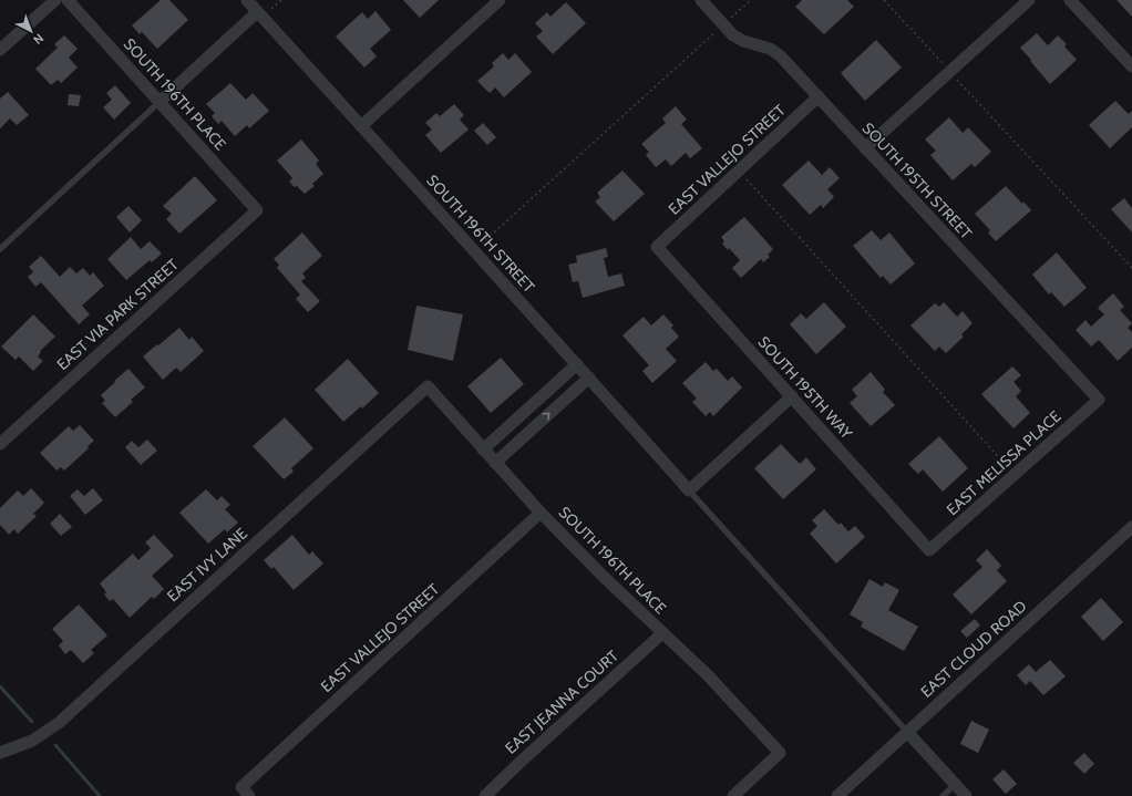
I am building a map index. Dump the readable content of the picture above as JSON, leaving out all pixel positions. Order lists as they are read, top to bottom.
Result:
{
  "streets": {
    "street": [
      "SOUTH 196TH PLACE",
      "EAST VALLEJO STREET",
      "SOUTH 195TH STREET",
      "SOUTH 196TH STREET",
      "EAST VIA PARK STREET",
      "SOUTH 195TH WAY",
      "EAST MELISSA PLACE",
      "EAST IVY LANE",
      "EAST CLOUD ROAD",
      "EAST JEANNA COURT"
    ]
  },
  "crossings": [
    ["SOUTH 196TH PLACE", "EAST VALLEJO STREET"],
    ["SOUTH 196TH PLACE", "EAST VIA PARK STREET"],
    ["SOUTH 196TH PLACE", "EAST IVY LANE"],
    ["SOUTH 196TH PLACE", "EAST JEANNA COURT"],
    ["EAST VALLEJO STREET", "SOUTH 195TH STREET"],
    ["EAST VALLEJO STREET", "SOUTH 195TH WAY"],
    ["SOUTH 195TH STREET", "EAST MELISSA PLACE"],
    ["SOUTH 195TH WAY", "EAST MELISSA PLACE"]
  ],
  "north": "bottom right"
}
